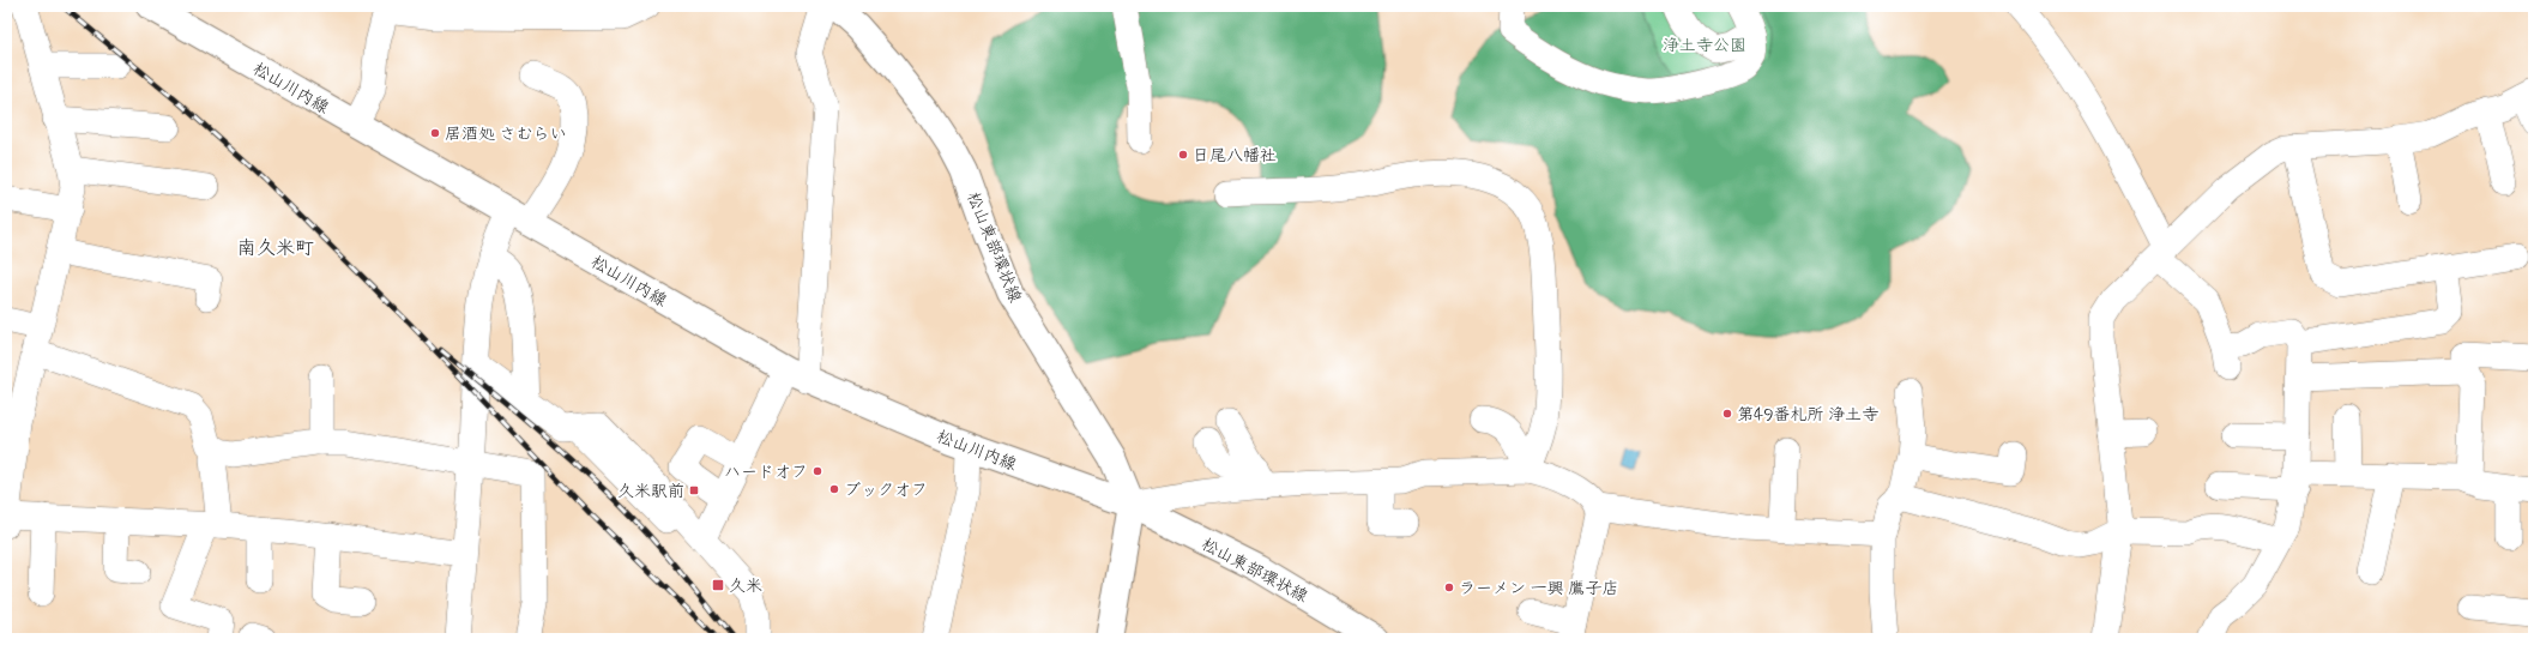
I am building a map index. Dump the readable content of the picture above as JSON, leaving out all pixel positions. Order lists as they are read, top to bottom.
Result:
{
  "streets": {
    "main road": ["松山川内線", "松山東部環状線"]
  },
  "crossings": [
    ["松山川内線", "松山東部環状線"]
  ],
  "districts": ["南久米町"],
  "parks": ["浄土寺公園"],
  "places": {
    "other": [
      "居酒処 さむらい",
      "日尾八幡社",
      "第49番札所 浄土寺",
      "ハードオフ",
      "ブックオフ",
      "ラーメン 一興 鷹子店"
    ],
    "transit": ["久米駅前", "久米"]
  }
}
